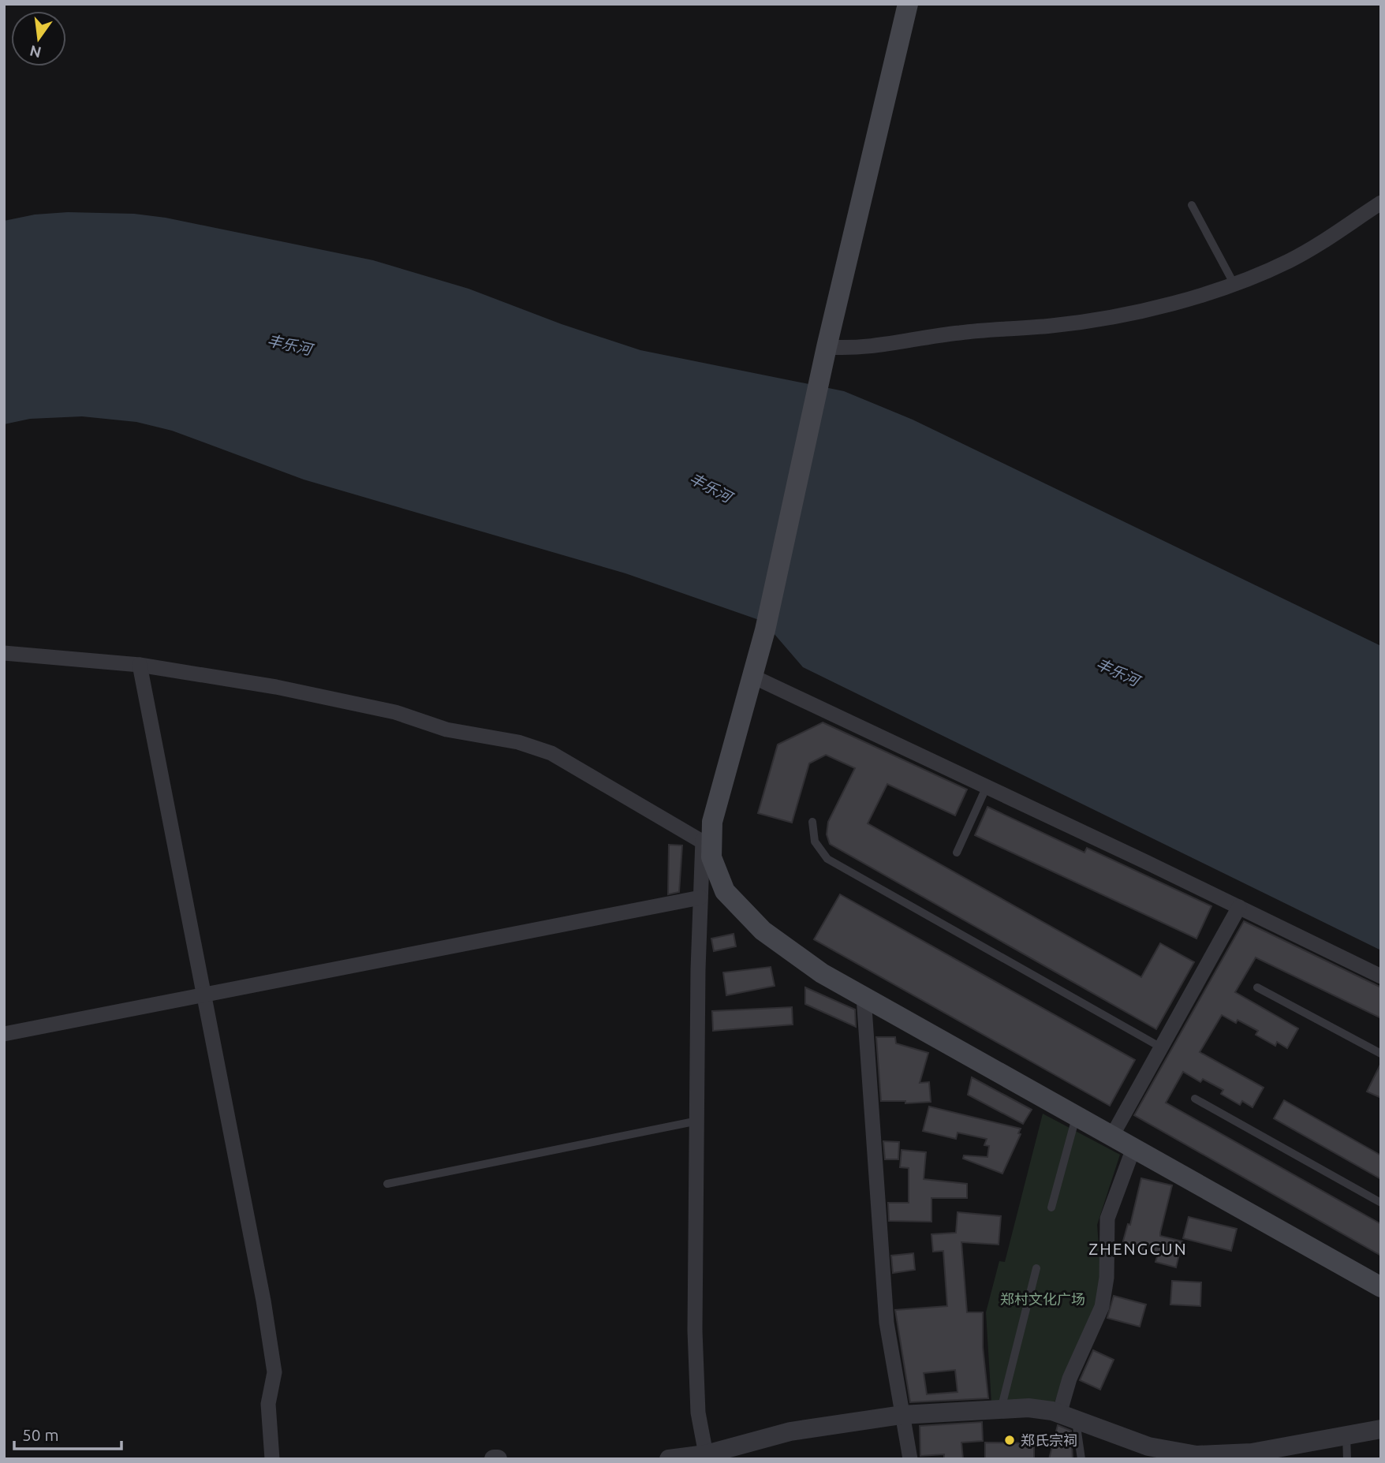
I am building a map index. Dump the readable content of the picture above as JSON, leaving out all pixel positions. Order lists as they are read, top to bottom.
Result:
{
  "districts": ["ZHENGCUN"],
  "water": ["丰乐河"],
  "parks": ["郑村文化广场"],
  "places": ["郑氏宗祠"],
  "scale_bar": "50 m",
  "north": "bottom"
}
